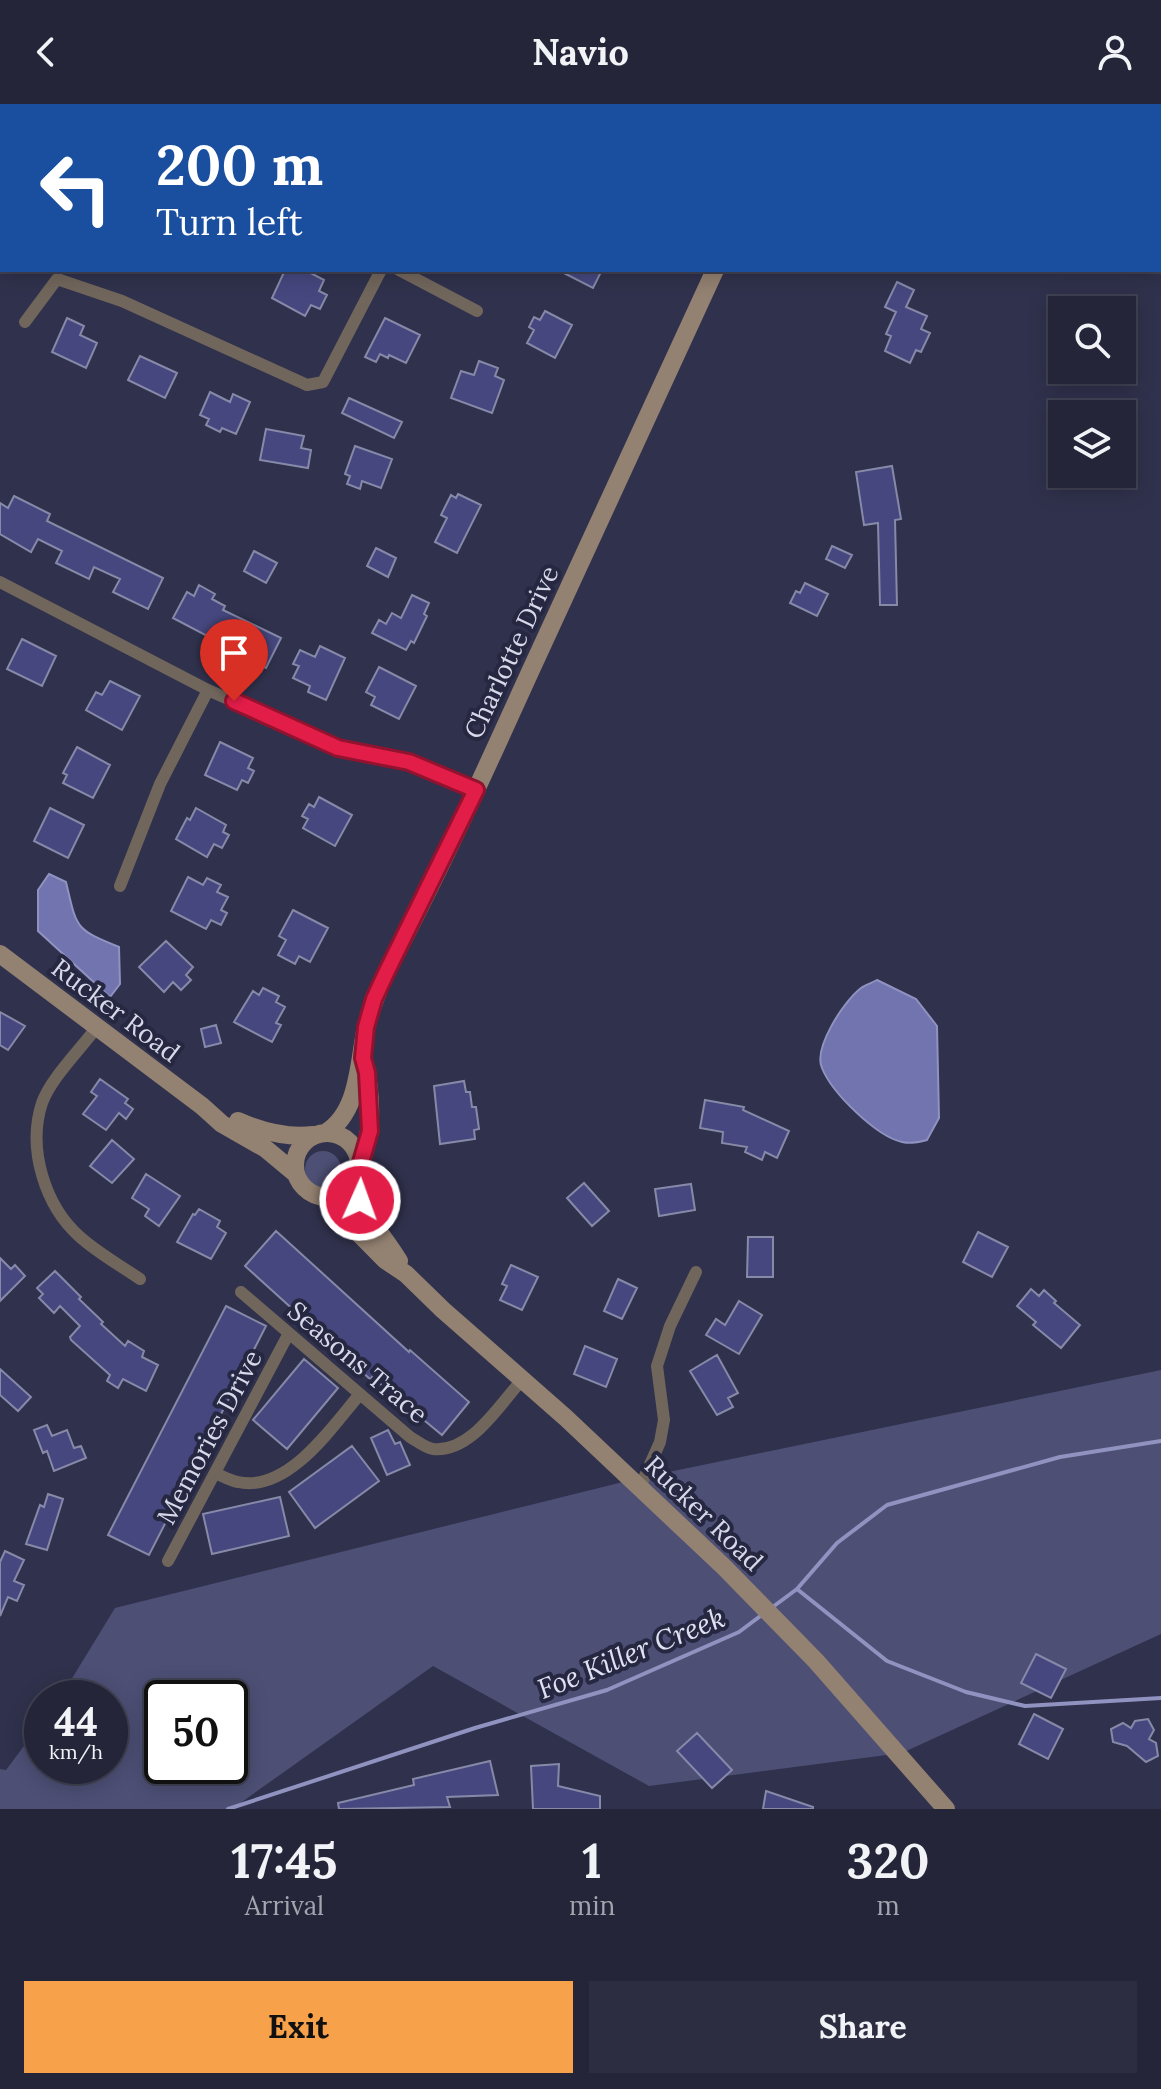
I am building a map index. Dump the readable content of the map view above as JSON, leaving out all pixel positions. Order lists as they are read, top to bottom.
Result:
{
  "streets": {
    "main road": ["Charlotte Drive", "Rucker Road"],
    "street": ["Seasons Trace", "Memories Drive"]
  },
  "crossings": [
    ["Charlotte Drive", "Rucker Road"],
    ["Rucker Road", "Seasons Trace"],
    ["Seasons Trace", "Memories Drive"]
  ],
  "water": ["Foe Killer Creek"],
  "page": {
    "header": "Navio",
    "turn": ["200 m", "Turn left"],
    "speed": "44 km/h",
    "limit": "50",
    "eta": [
      "17:45",
      "Arrival",
      "1",
      "min",
      "320",
      "m"
    ],
    "buttons": ["Exit", "Share"]
  }
}
